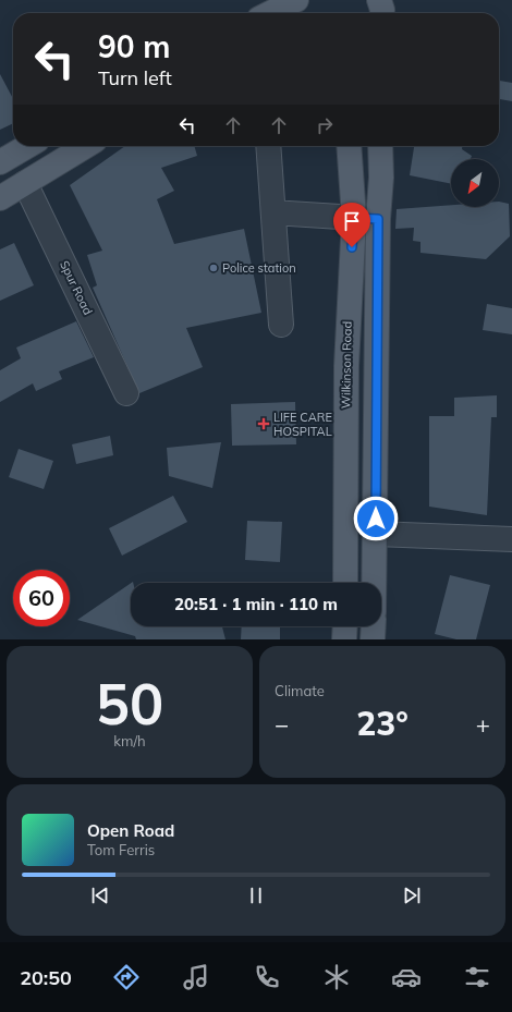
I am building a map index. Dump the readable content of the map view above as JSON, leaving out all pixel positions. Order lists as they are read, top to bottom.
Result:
{
  "streets": {
    "main road": ["Wilkinson Road"],
    "street": ["Spur Road"]
  },
  "places": {
    "other": ["Police station"],
    "health": ["LIFE CARE HOSPITAL"]
  },
  "north": "bottom left",
  "page": {
    "turn": ["90 m", "Turn left"],
    "limit": "60",
    "trip": "20:51 · 1 min · 110 m",
    "tile": [
      ["50", "km/h"],
      "Climate"
    ],
    "heat": ["−", "23°", "+"],
    "song": ["Open Road", "Tom Ferris"],
    "tabs": "20:50"
  }
}
